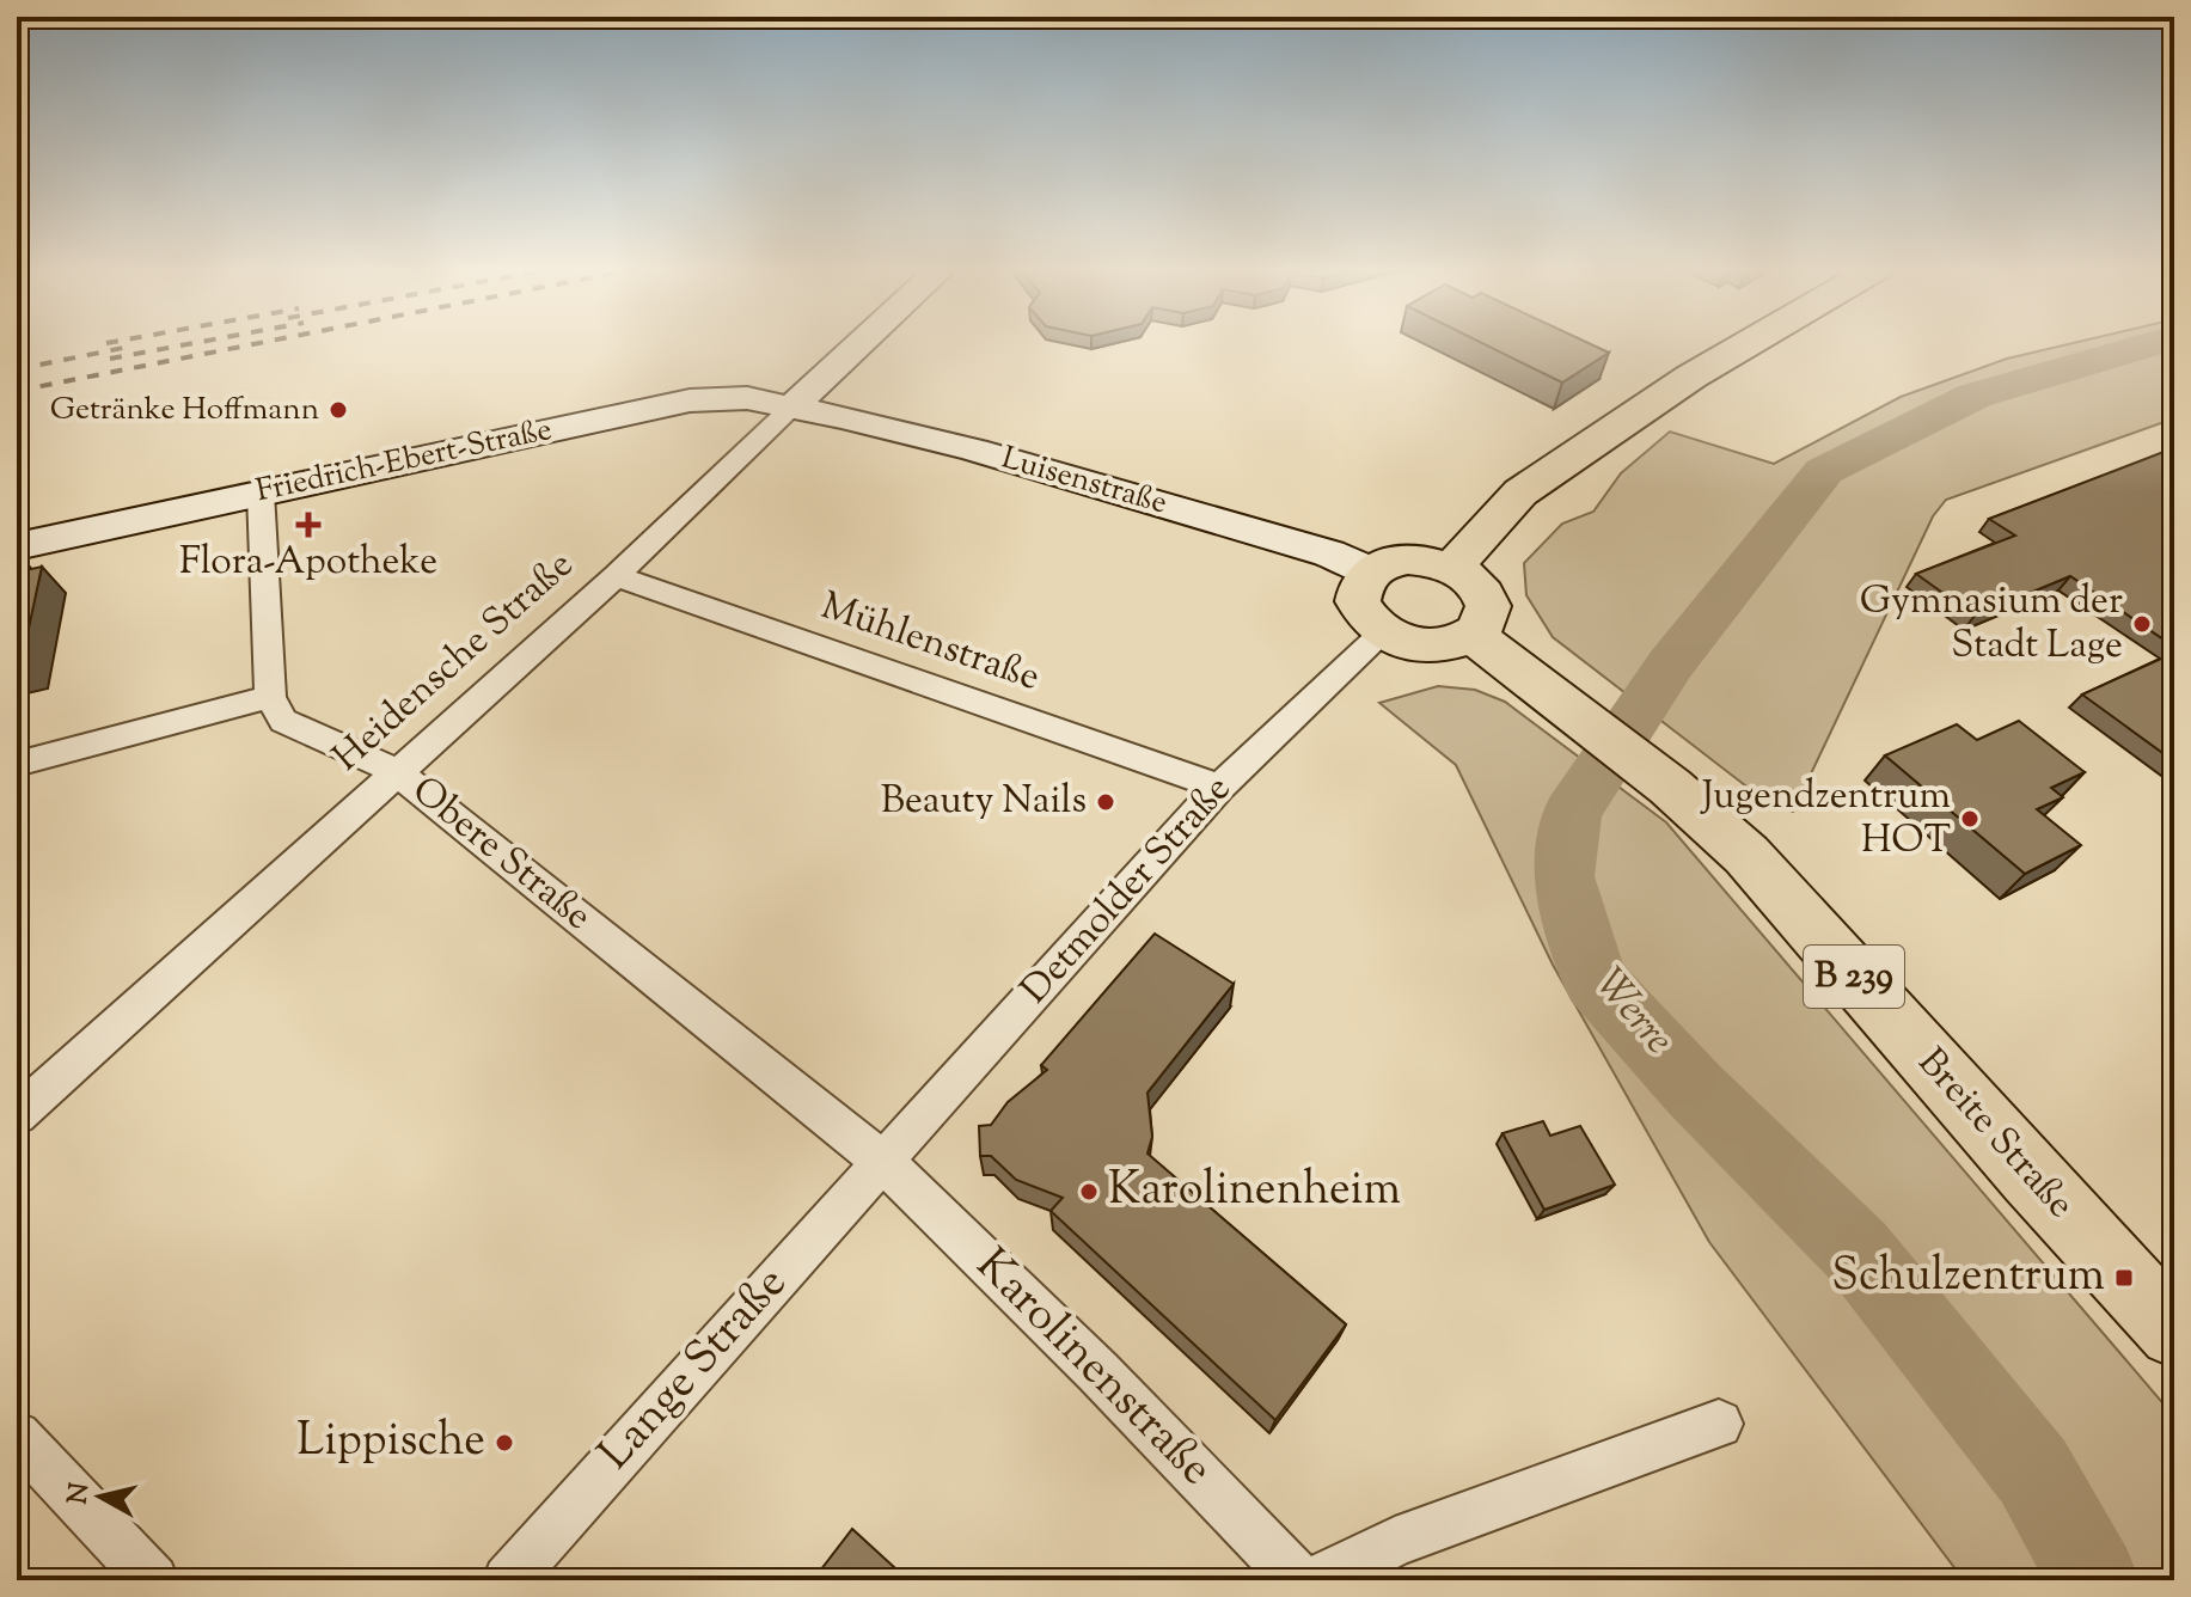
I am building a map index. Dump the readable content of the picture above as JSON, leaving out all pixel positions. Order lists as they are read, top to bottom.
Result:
{
  "streets": {
    "main road": [
      "Friedrich-Ebert-Straße",
      "Luisenstraße",
      "Heidensche Straße",
      "B 239",
      "Breite Straße"
    ],
    "street": [
      "Mühlenstraße",
      "Obere Straße",
      "Detmolder Straße",
      "Karolinenstraße",
      "Lange Straße"
    ]
  },
  "crossings": [
    ["Friedrich-Ebert-Straße", "Luisenstraße"],
    ["Friedrich-Ebert-Straße", "Heidensche Straße"],
    ["Luisenstraße", "Heidensche Straße"],
    ["Luisenstraße", "Detmolder Straße"],
    ["Luisenstraße", "Breite Straße"],
    ["Mühlenstraße", "Heidensche Straße"],
    ["Mühlenstraße", "Detmolder Straße"],
    ["Heidensche Straße", "Obere Straße"],
    ["Obere Straße", "Detmolder Straße"],
    ["Obere Straße", "Karolinenstraße"],
    ["Obere Straße", "Lange Straße"],
    ["Detmolder Straße", "Breite Straße"],
    ["Detmolder Straße", "Karolinenstraße"],
    ["Detmolder Straße", "Lange Straße"],
    ["Karolinenstraße", "Lange Straße"]
  ],
  "water": ["Werre"],
  "places": {
    "other": [
      "Getränke Hoffmann",
      "Gymnasium der Stadt Lage",
      "Beauty Nails",
      "Jugendzentrum HOT",
      "Karolinenheim",
      "Lippische"
    ],
    "health": ["Flora-Apotheke"],
    "transit": ["Schulzentrum"]
  },
  "north": "left"
}
